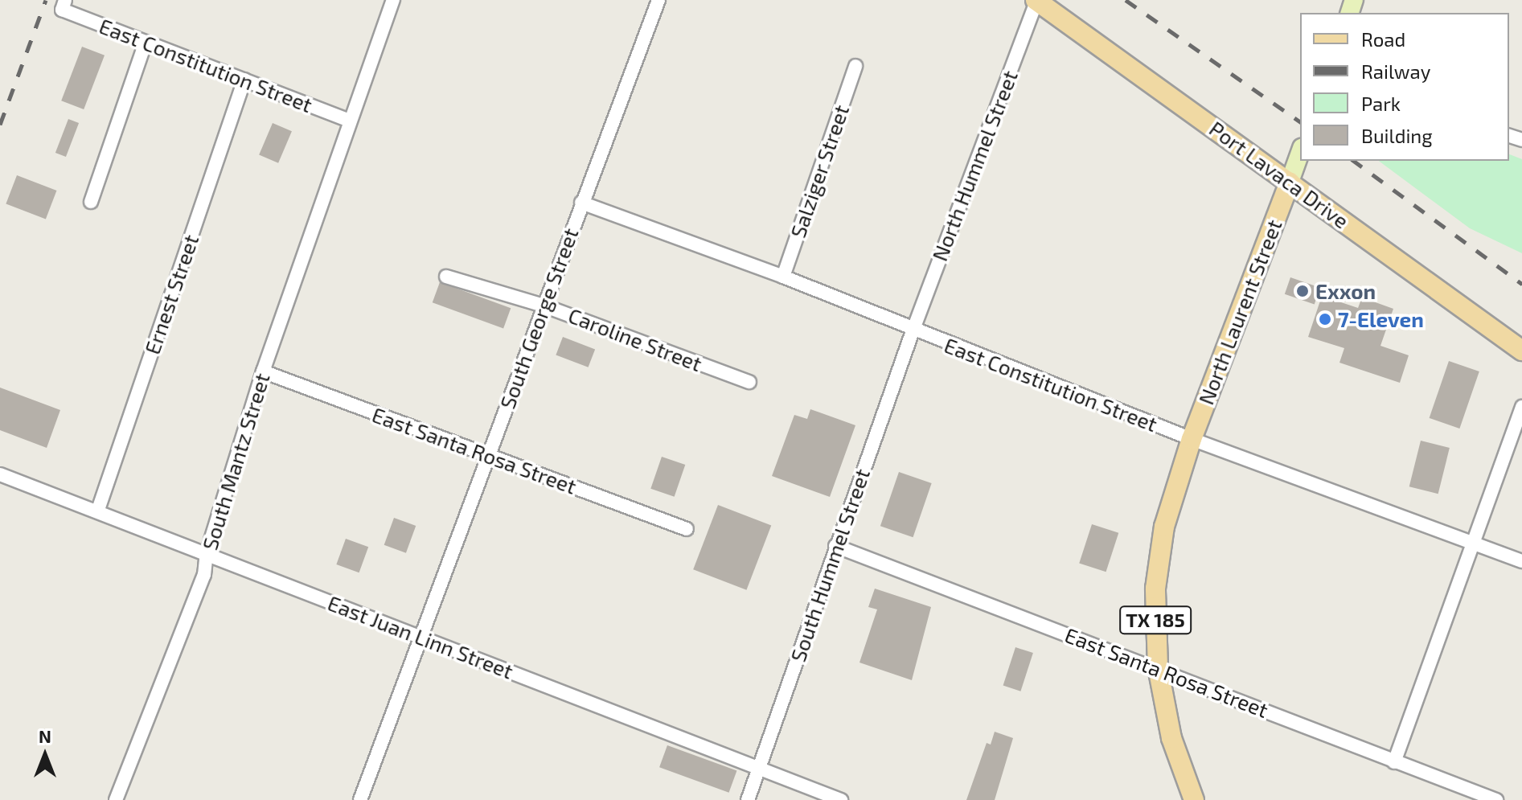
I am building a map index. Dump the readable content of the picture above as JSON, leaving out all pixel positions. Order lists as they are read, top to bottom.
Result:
{
  "streets": {
    "main road": ["Port Lavaca Drive", "North Laurent Street", "TX 185"],
    "street": [
      "East Constitution Street",
      "North Hummel Street",
      "Salziger Street",
      "Ernest Street",
      "South George Street",
      "Caroline Street",
      "East Santa Rosa Street",
      "South Mantz Street",
      "South Hummel Street",
      "East Juan Linn Street"
    ]
  },
  "crossings": [
    ["East Constitution Street", "North Hummel Street"],
    ["East Constitution Street", "Salziger Street"],
    ["East Constitution Street", "Ernest Street"],
    ["East Constitution Street", "North Laurent Street"],
    ["East Constitution Street", "South George Street"],
    ["East Constitution Street", "South Mantz Street"],
    ["East Constitution Street", "South Hummel Street"],
    ["East Constitution Street", "TX 185"],
    ["North Hummel Street", "Port Lavaca Drive"],
    ["North Hummel Street", "South Hummel Street"],
    ["Port Lavaca Drive", "North Laurent Street"],
    ["Ernest Street", "East Juan Linn Street"],
    ["North Laurent Street", "TX 185"],
    ["South George Street", "Caroline Street"],
    ["South George Street", "East Santa Rosa Street"],
    ["South George Street", "East Juan Linn Street"],
    ["East Santa Rosa Street", "South Mantz Street"],
    ["East Santa Rosa Street", "South Hummel Street"],
    ["East Santa Rosa Street", "TX 185"],
    ["South Mantz Street", "East Juan Linn Street"],
    ["South Hummel Street", "East Juan Linn Street"]
  ],
  "places": ["Exxon", "7-Eleven"],
  "legend": [
    "Road",
    "Railway",
    "Park",
    "Building"
  ],
  "north": "top"
}
